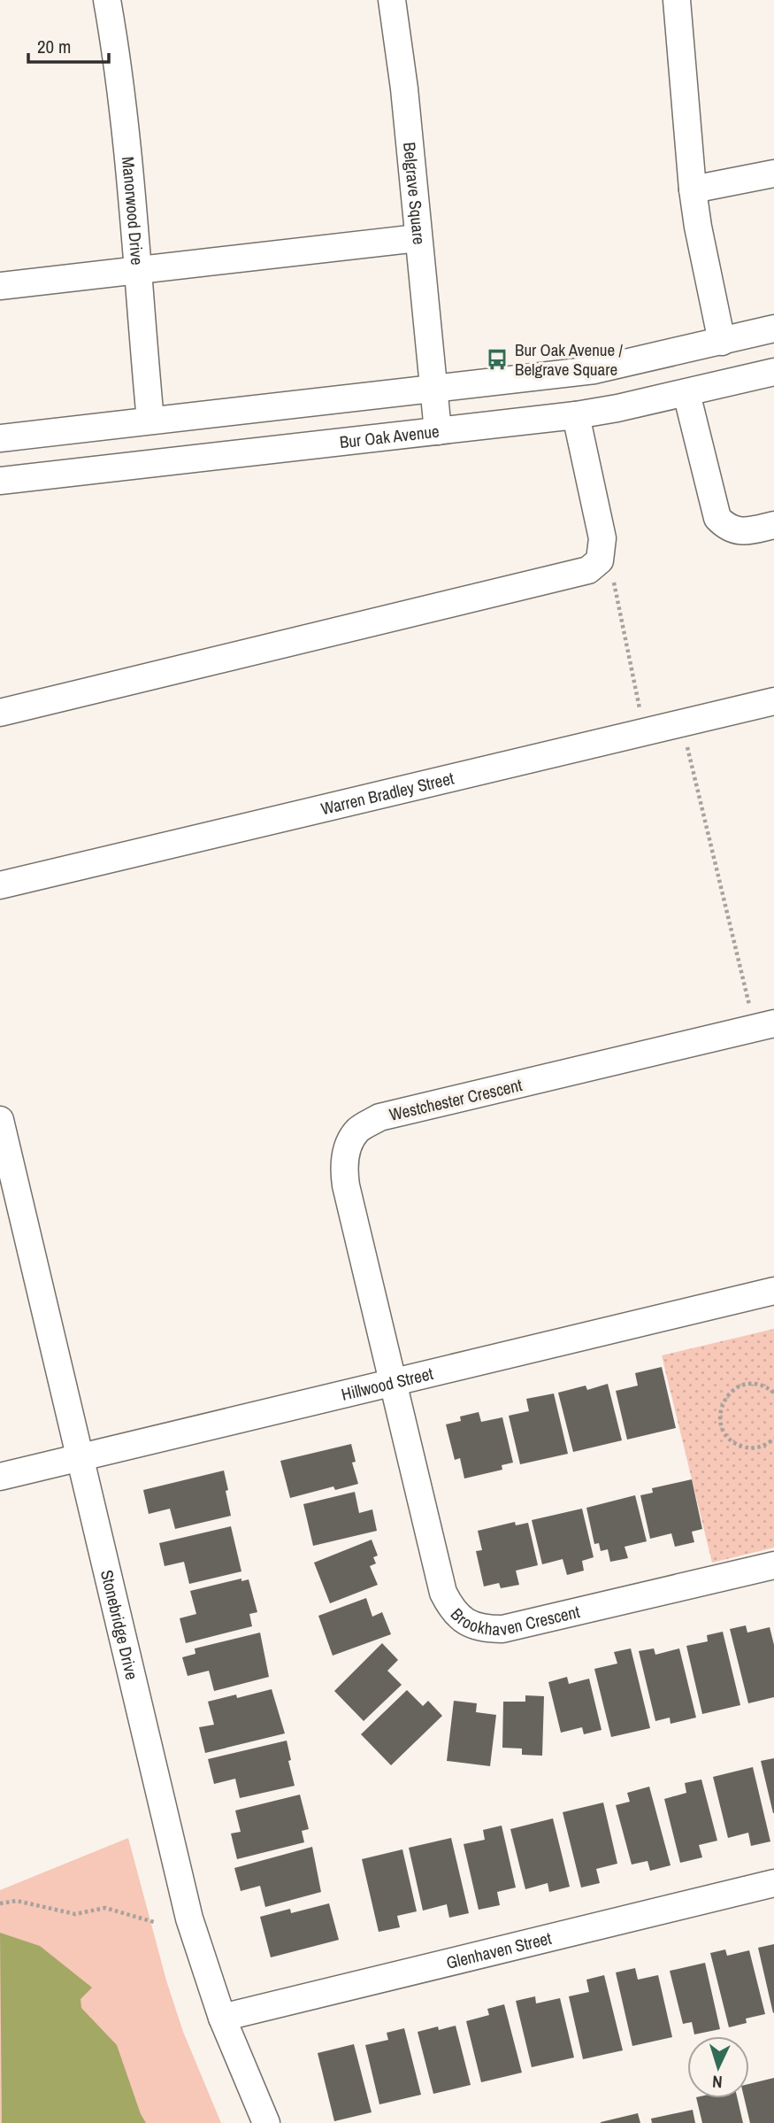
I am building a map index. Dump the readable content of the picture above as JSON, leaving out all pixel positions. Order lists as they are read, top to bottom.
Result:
{
  "streets": {
    "street": [
      "Belgrave Square",
      "Manorwood Drive",
      "Bur Oak Avenue",
      "Warren Bradley Street",
      "Westchester Crescent",
      "Hillwood Street",
      "Brookhaven Crescent",
      "Stonebridge Drive",
      "Glenhaven Street"
    ]
  },
  "crossings": [
    ["Belgrave Square", "Bur Oak Avenue"],
    ["Westchester Crescent", "Hillwood Street"],
    ["Westchester Crescent", "Brookhaven Crescent"],
    ["Hillwood Street", "Brookhaven Crescent"],
    ["Hillwood Street", "Stonebridge Drive"],
    ["Stonebridge Drive", "Glenhaven Street"]
  ],
  "places": {
    "bus stop": ["Bur Oak Avenue / Belgrave Square"]
  },
  "scale_bar": "20 m",
  "north": "bottom"
}
